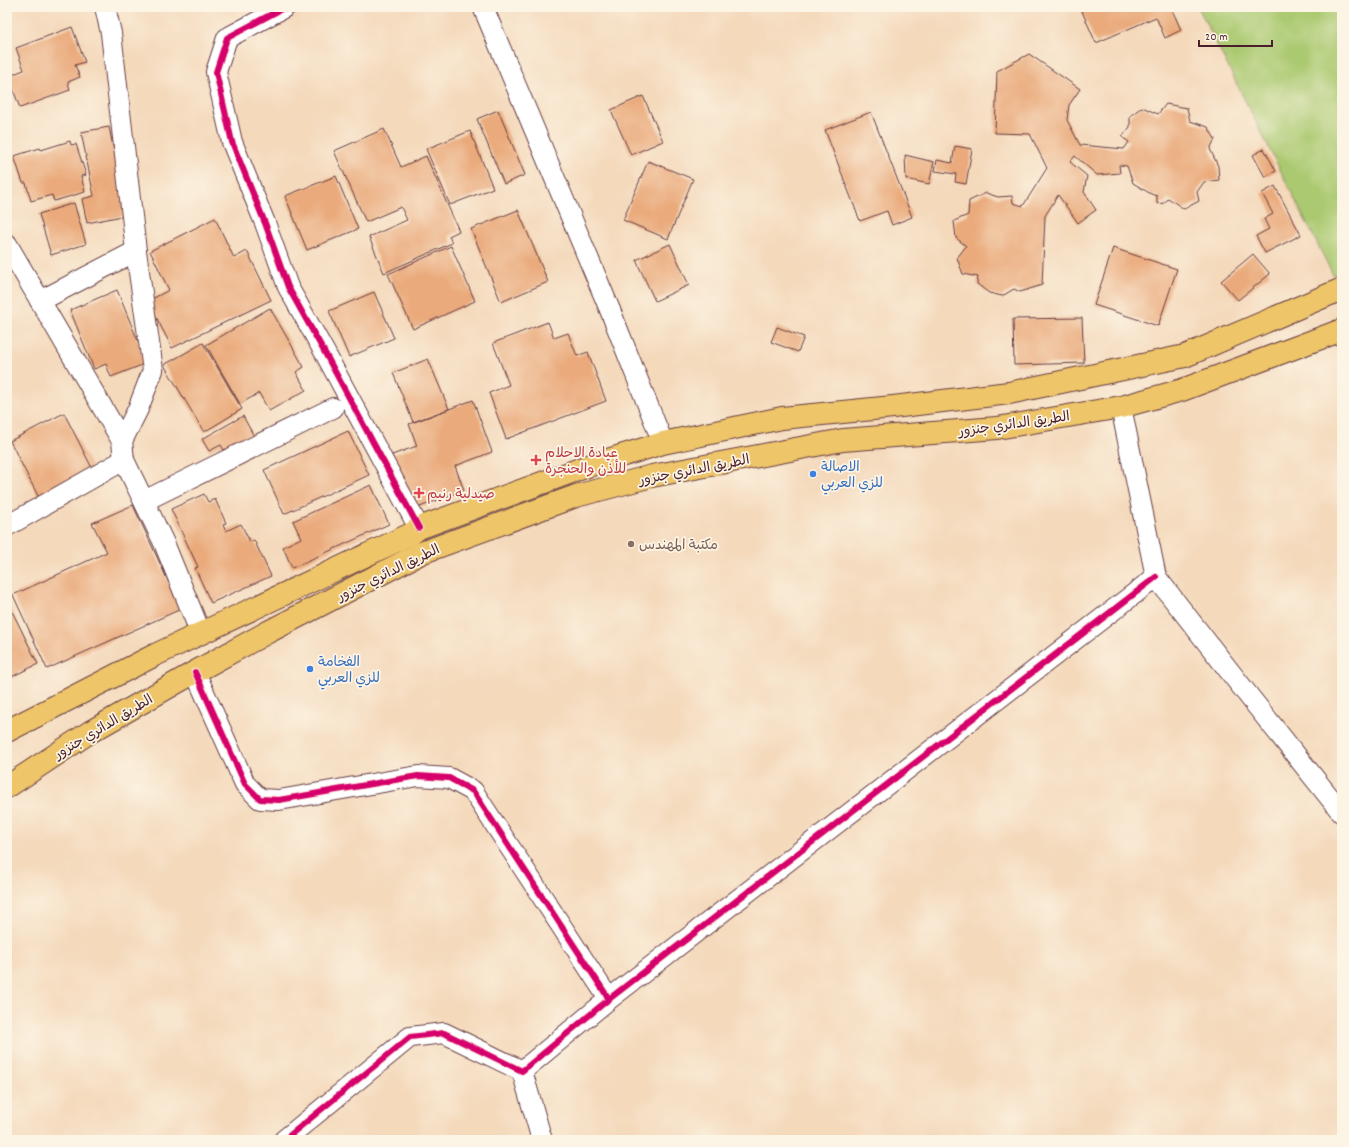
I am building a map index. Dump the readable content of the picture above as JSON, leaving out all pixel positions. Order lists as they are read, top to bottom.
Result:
{
  "streets": {
    "main road": ["الطريق الدائري جنزور"]
  },
  "places": {
    "health": ["عيادة الاحلام للأذن والحنجرة", "صيدلية رنيم"],
    "other": ["الاصالة للزي العربي", "مكتبة المهندس", "الفخامة للزي العربي"]
  },
  "scale_bar": "20 m"
}
